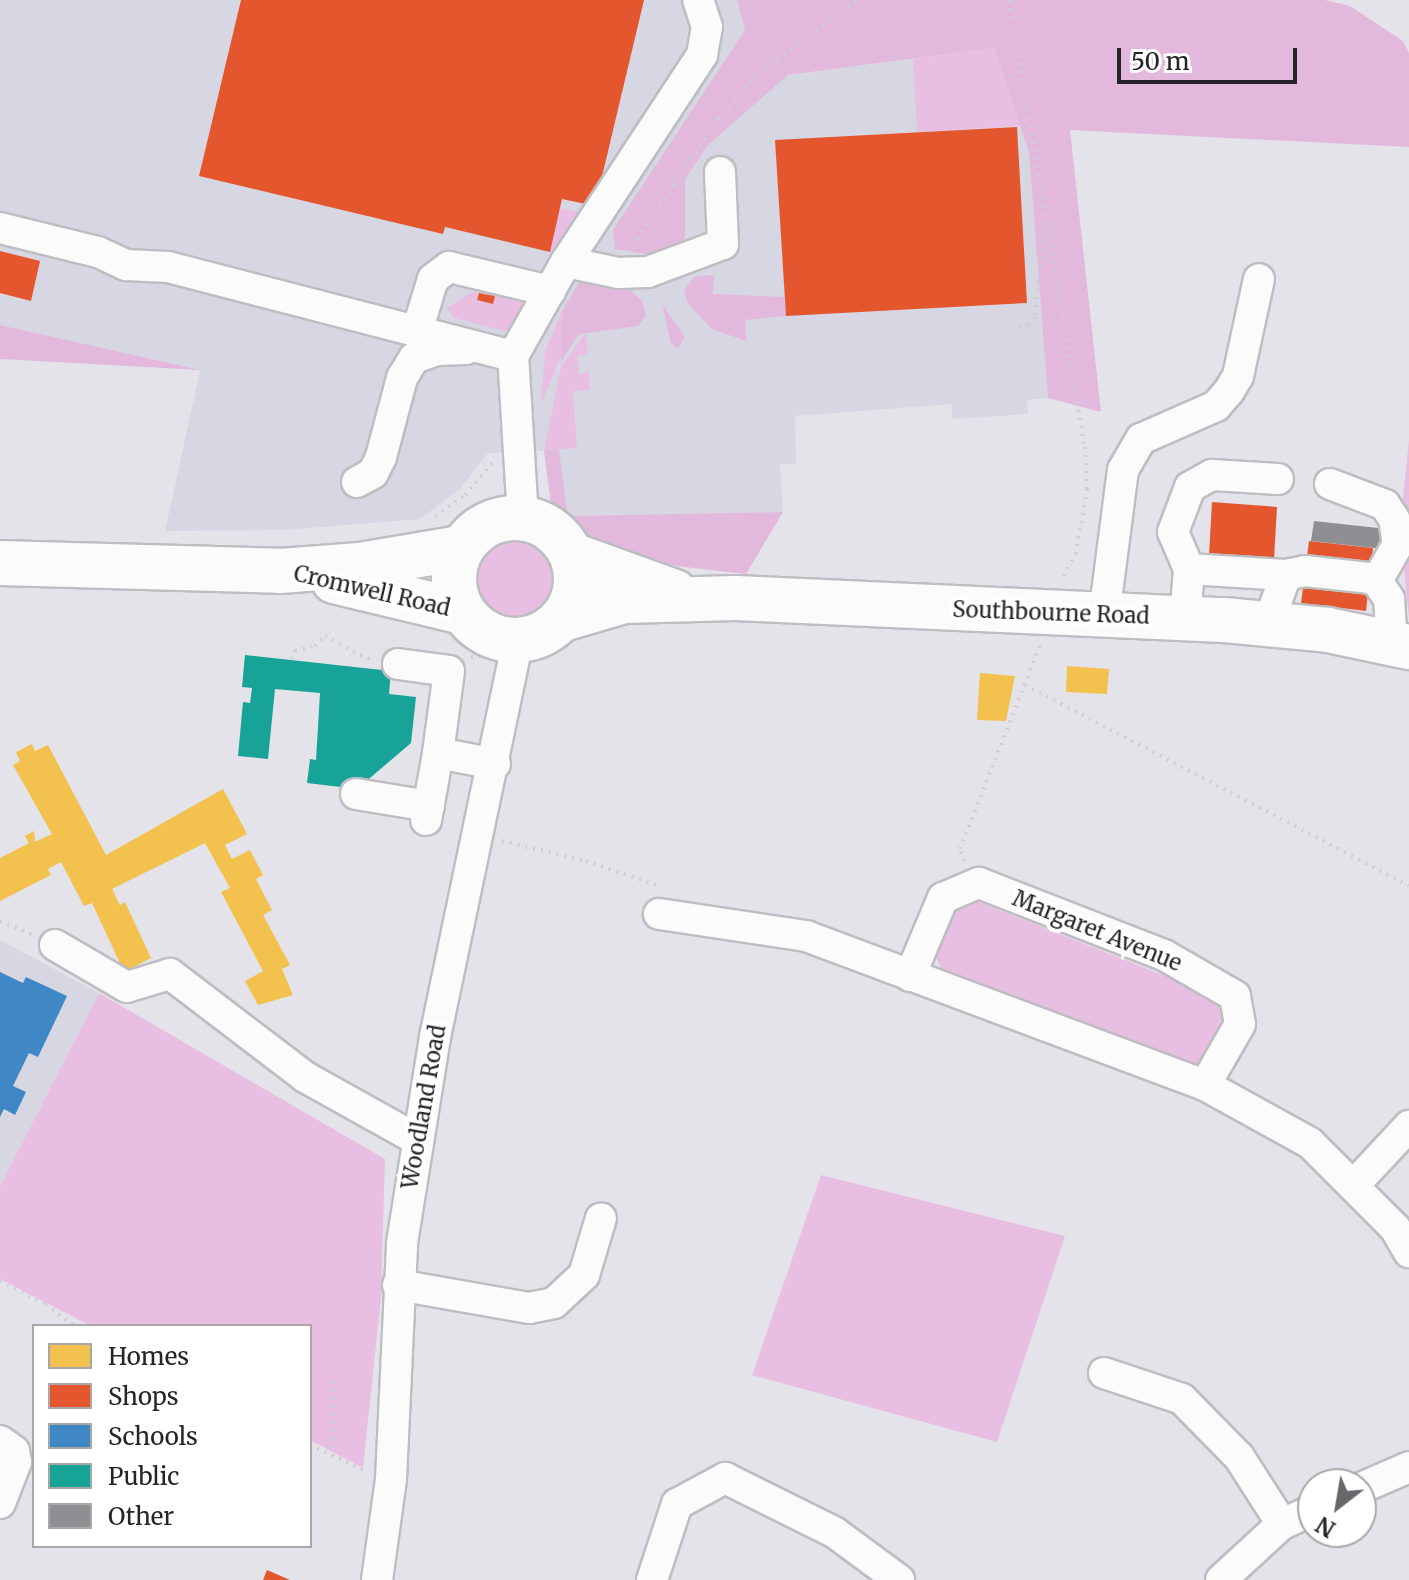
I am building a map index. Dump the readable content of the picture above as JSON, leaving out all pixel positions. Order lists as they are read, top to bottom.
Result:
{
  "streets": {
    "highway": ["Cromwell Road", "Southbourne Road"],
    "street": ["Margaret Avenue", "Woodland Road"]
  },
  "crossings": [
    ["Cromwell Road", "Southbourne Road"],
    ["Cromwell Road", "Woodland Road"],
    ["Southbourne Road", "Woodland Road"]
  ],
  "legend": [
    "Homes",
    "Shops",
    "Schools",
    "Public",
    "Other"
  ],
  "scale_bar": "50 m",
  "north": "bottom left"
}
